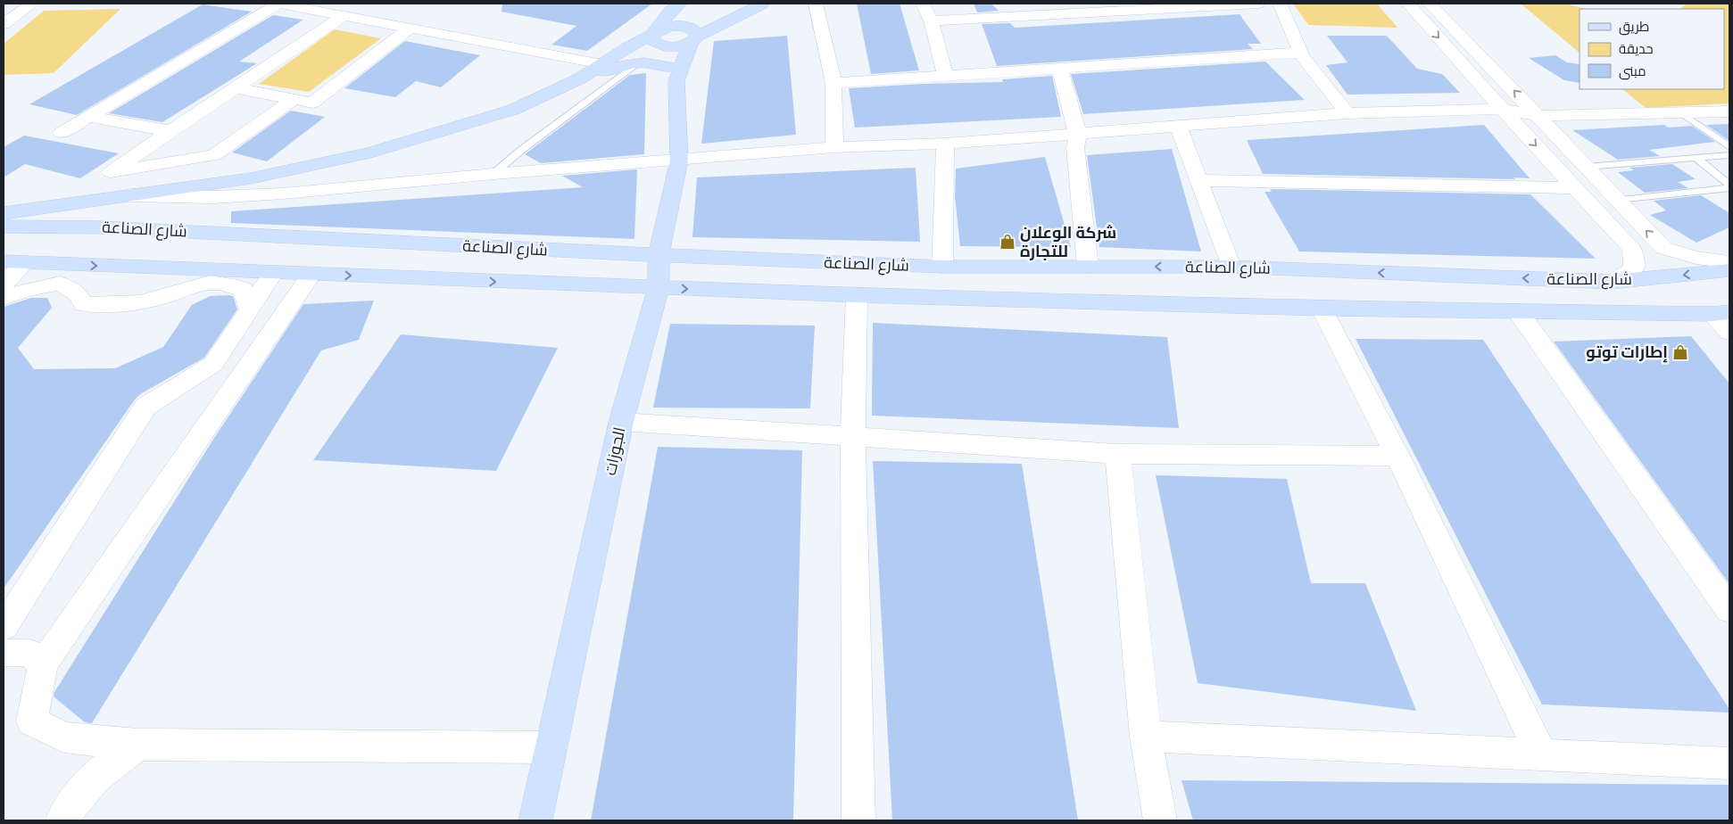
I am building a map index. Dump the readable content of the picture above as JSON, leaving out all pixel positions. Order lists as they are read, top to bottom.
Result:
{
  "streets": {
    "street": ["شارع الصناعة", "الجوزات"]
  },
  "crossings": [
    ["شارع الصناعة", "الجوزات"]
  ],
  "places": {
    "shop": ["شركة الوعلان للتجارة", "إطارات توتو"]
  },
  "legend": ["طريق", "حديقة", "مبنى"]
}
